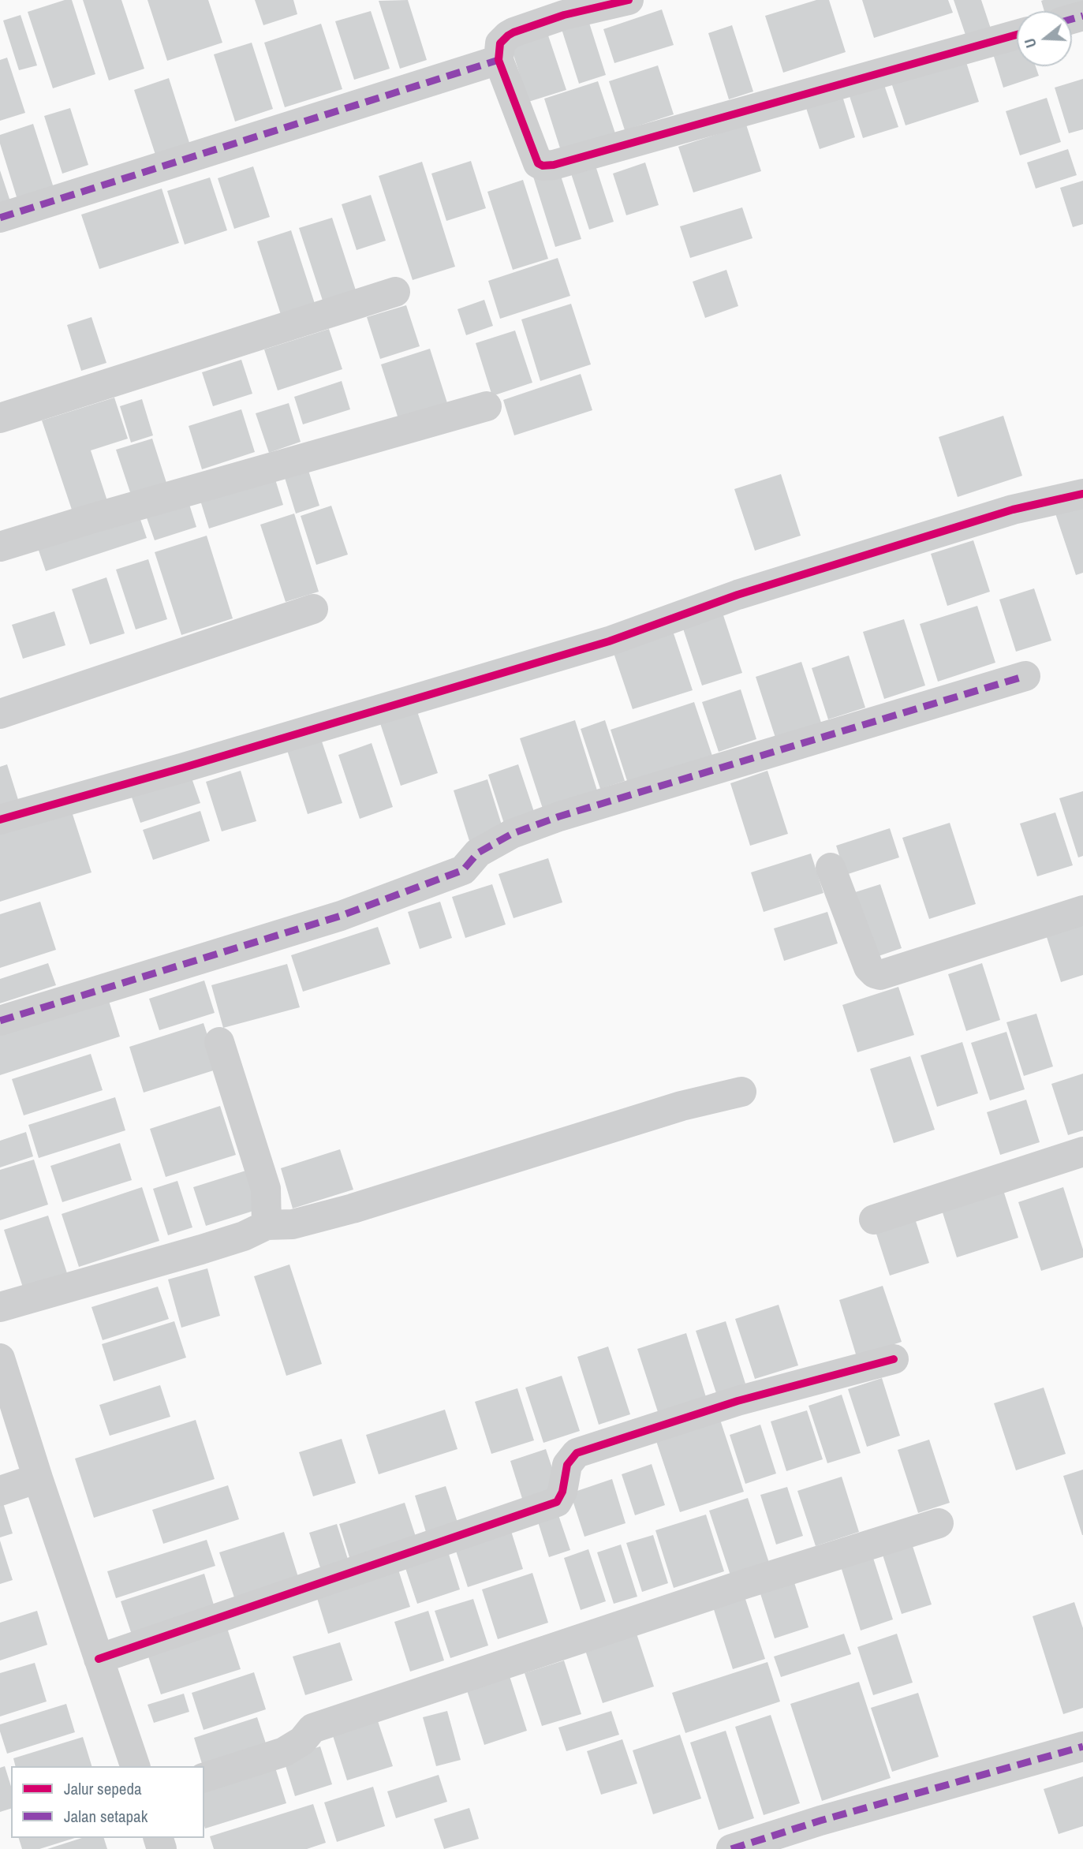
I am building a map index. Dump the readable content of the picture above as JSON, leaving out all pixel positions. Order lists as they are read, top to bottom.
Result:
{
  "legend": ["Jalur sepeda", "Jalan setapak"],
  "north": "left"
}
